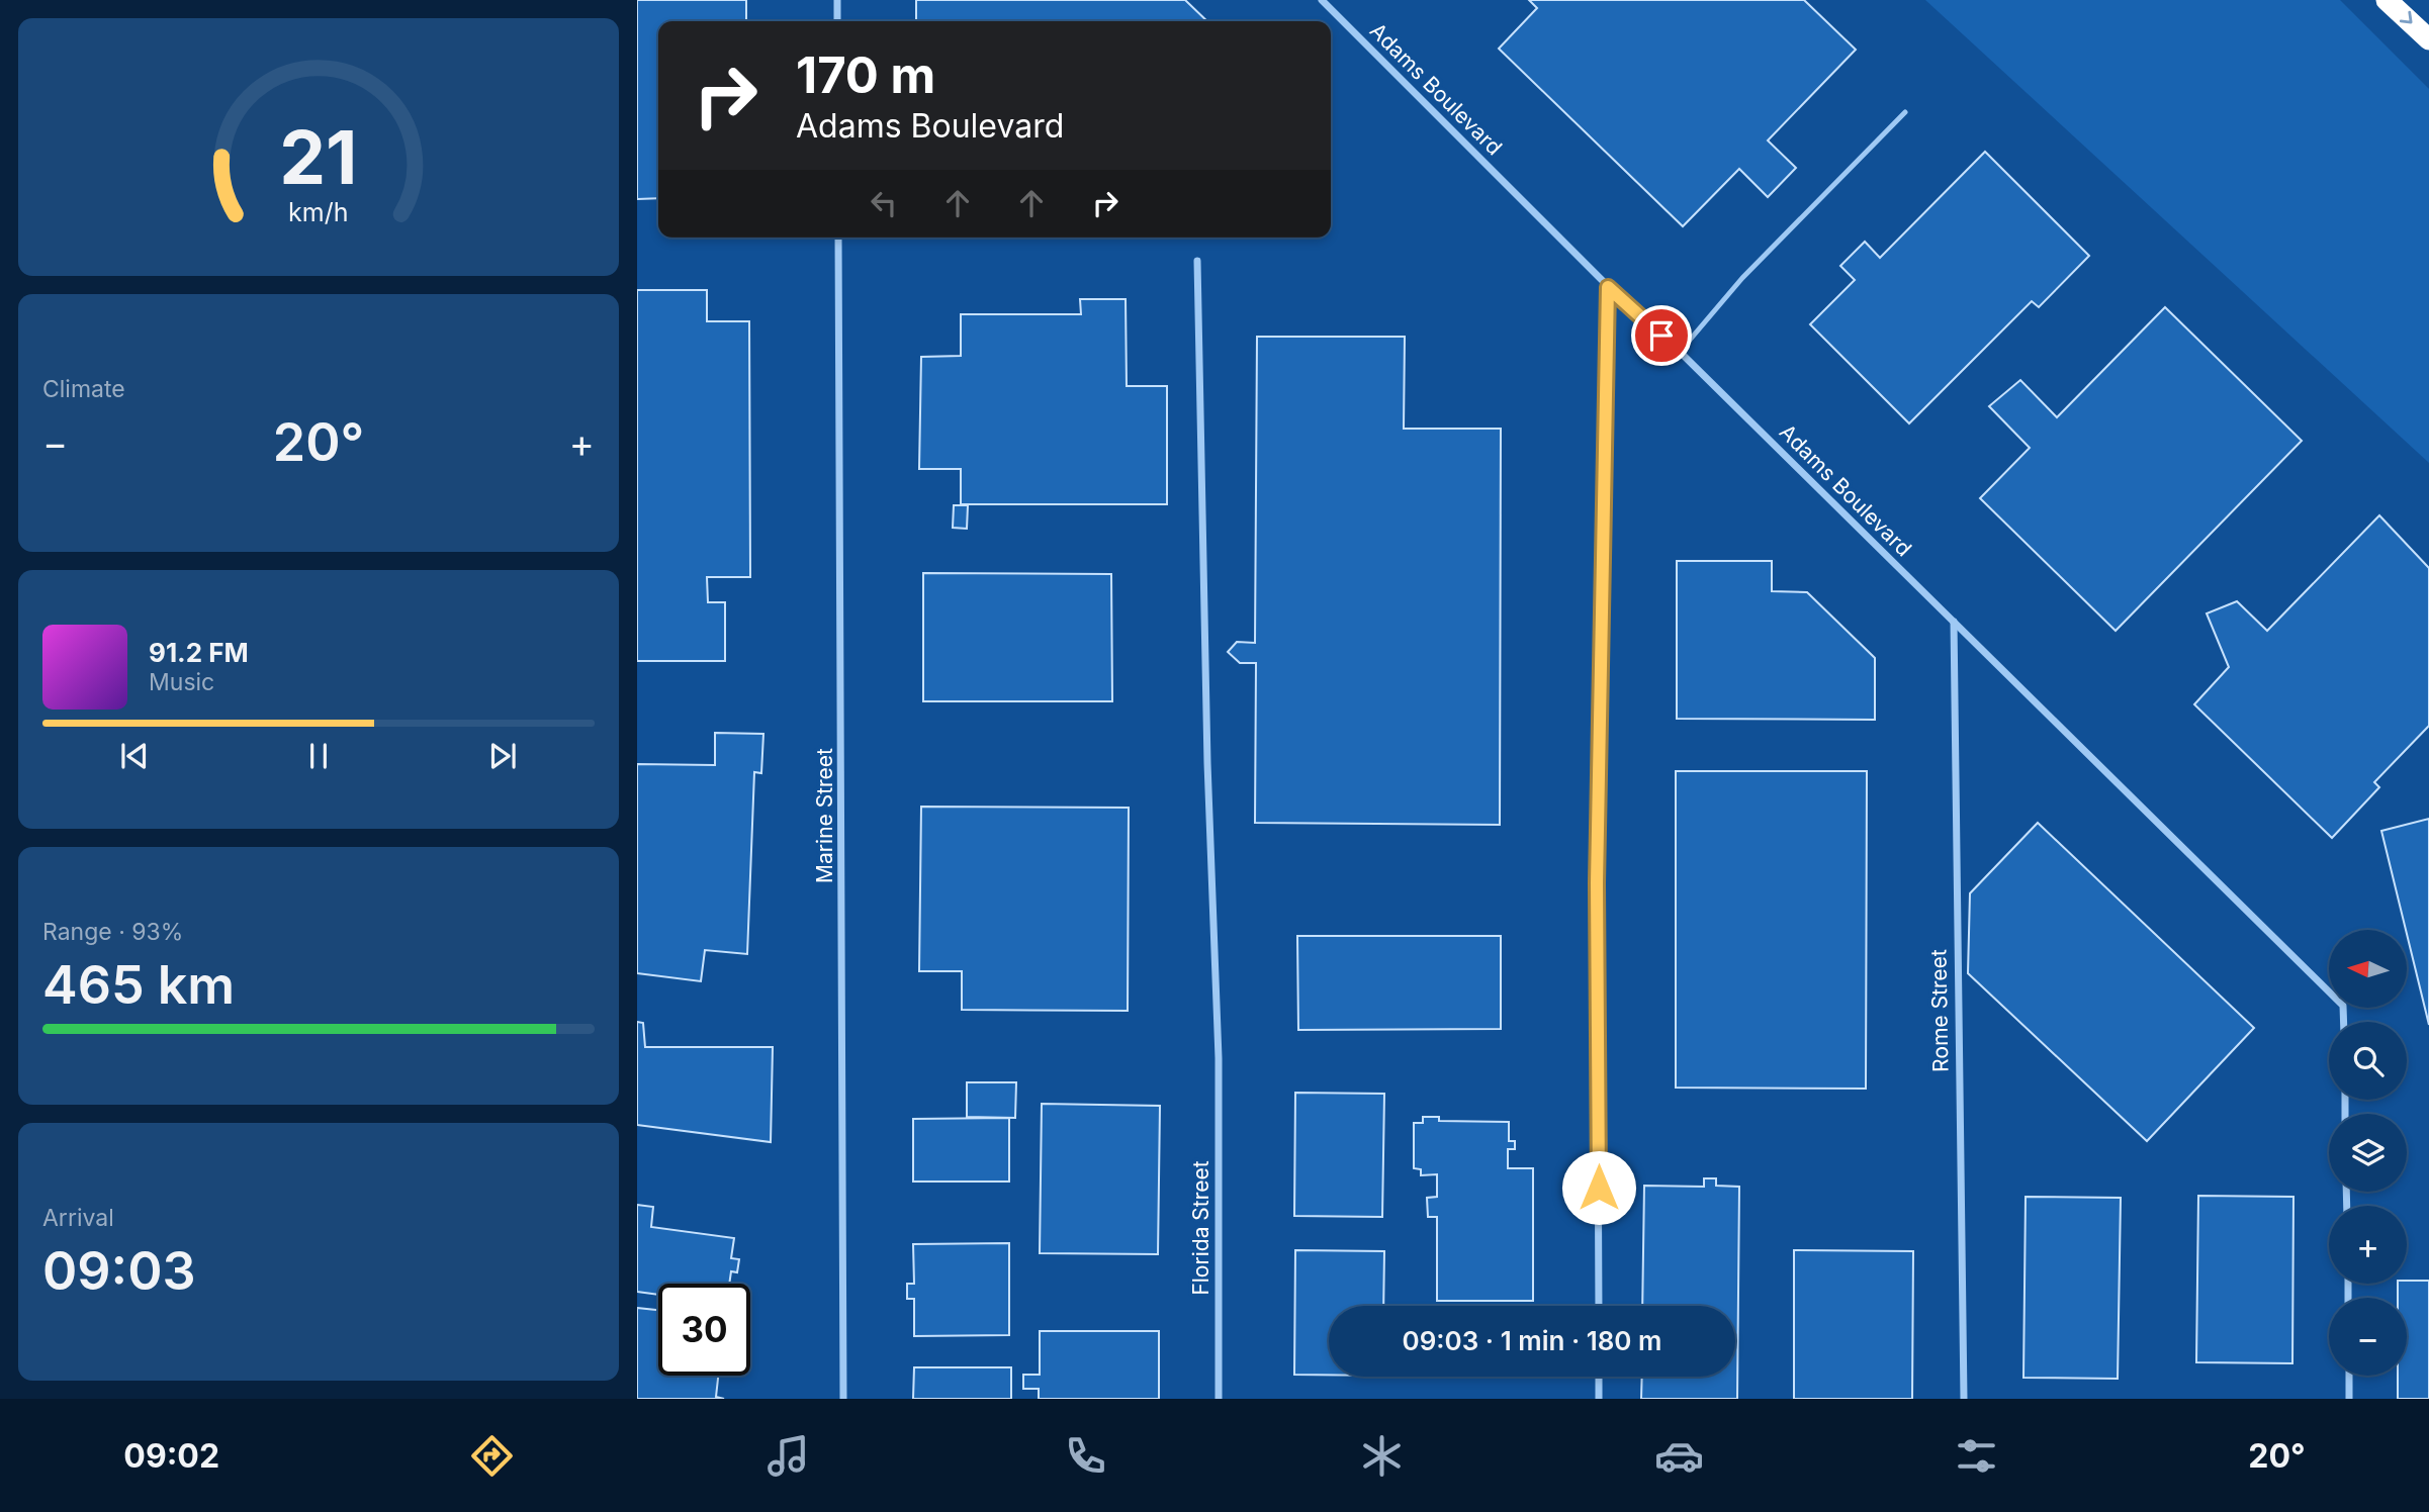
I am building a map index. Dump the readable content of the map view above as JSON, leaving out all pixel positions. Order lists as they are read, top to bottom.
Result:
{
  "streets": {
    "street": [
      "Adams Boulevard",
      "Marine Street",
      "Rome Street",
      "Florida Street"
    ]
  },
  "crossings": [
    ["Adams Boulevard", "Rome Street"]
  ],
  "north": "left",
  "page": {
    "turn": ["170 m", "Adams Boulevard"],
    "tile": [
      "Climate",
      ["Range · 93%", "465 km"],
      ["Arrival", "09:03"]
    ],
    "heat": ["−", "20°", "+"],
    "song": ["91.2 FM", "Music"],
    "map_buttons": ["+", "−"],
    "limit": "30",
    "trip": "09:03 · 1 min · 180 m",
    "tabs": ["09:02", "20°"],
    "gauge": ["21", "km/h"]
  }
}
